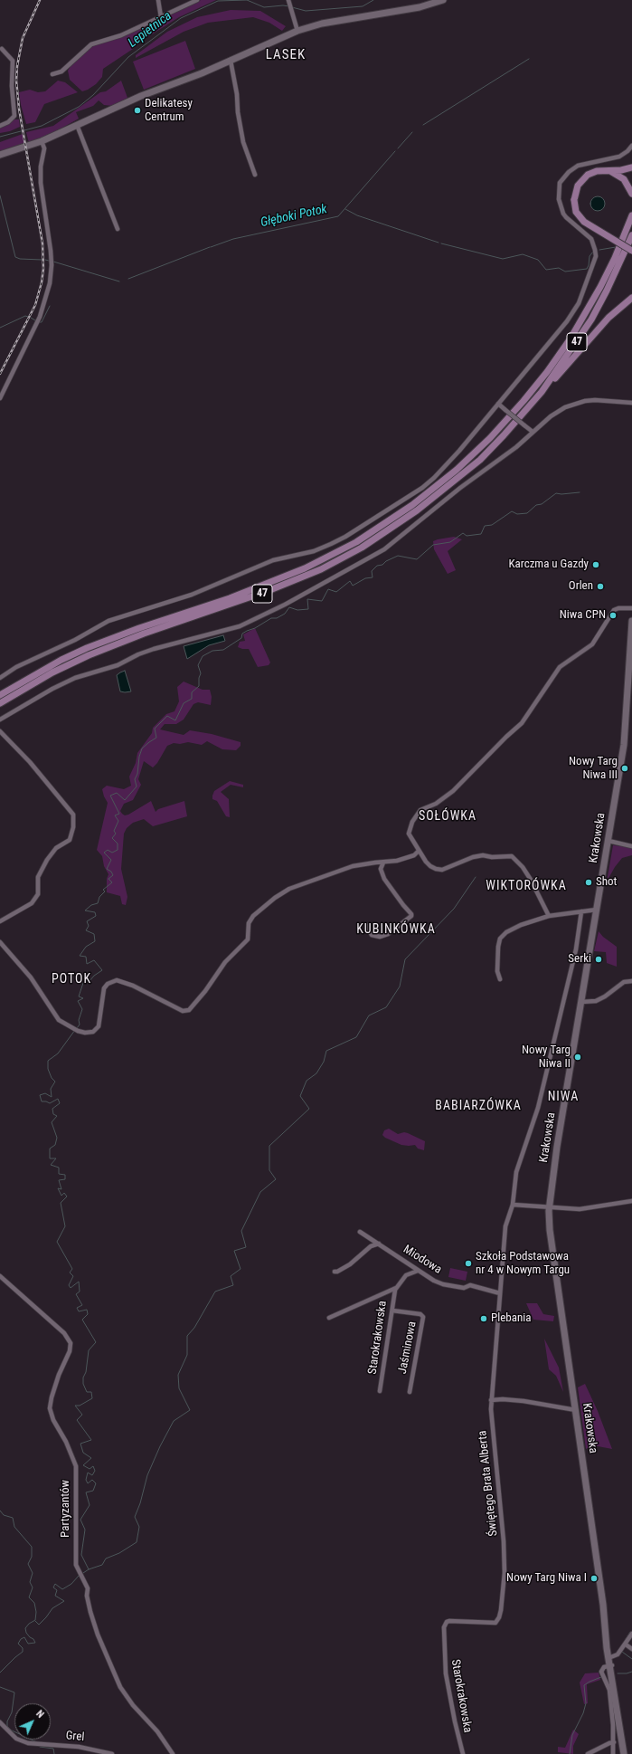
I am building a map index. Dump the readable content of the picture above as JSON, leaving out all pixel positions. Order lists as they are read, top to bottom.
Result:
{
  "streets": {
    "main road": ["47", "Krakowska"],
    "street": [
      "Miodowa",
      "Starokrakowska",
      "Jaśminowa",
      "Świętego Brata Alberta",
      "Partyzantów",
      "Grel"
    ]
  },
  "crossings": [
    ["Miodowa", "Starokrakowska"],
    ["Miodowa", "Świętego Brata Alberta"],
    ["Starokrakowska", "Jaśminowa"],
    ["Starokrakowska", "Świętego Brata Alberta"]
  ],
  "districts": [
    "LASEK",
    "SOŁÓWKA",
    "WIKTORÓWKA",
    "KUBINKÓWKA",
    "POTOK",
    "NIWA",
    "BABIARZÓWKA"
  ],
  "water": ["Lepietnica", "Głęboki Potok"],
  "places": [
    "Delikatesy Centrum",
    "Karczma u Gazdy",
    "Orlen",
    "Niwa CPN",
    "Nowy Targ Niwa III",
    "Shot",
    "Serki",
    "Nowy Targ Niwa II",
    "Szkoła Podstawowa nr 4 w Nowym Targu",
    "Plebania",
    "Nowy Targ Niwa I"
  ],
  "north": "top right"
}
